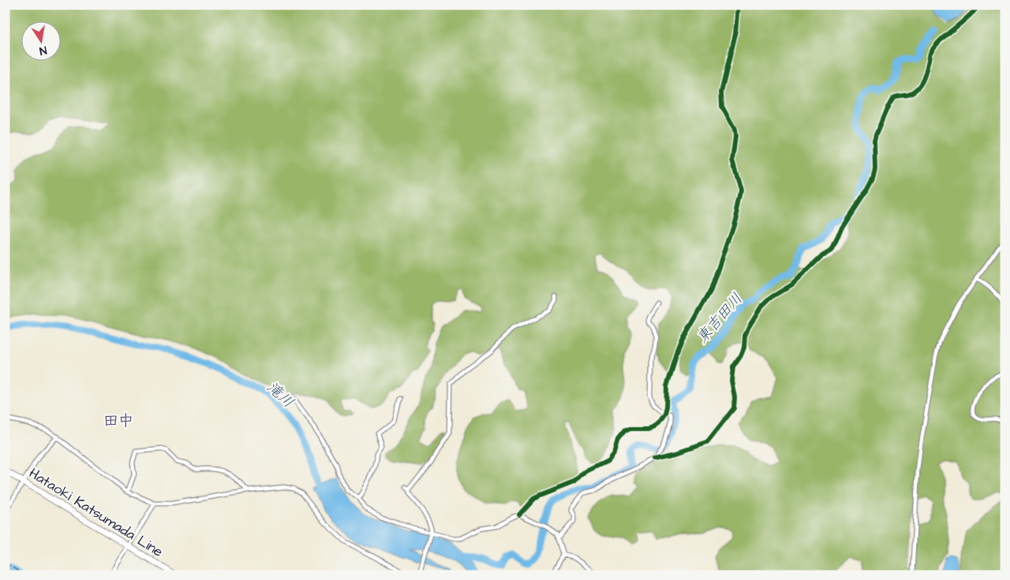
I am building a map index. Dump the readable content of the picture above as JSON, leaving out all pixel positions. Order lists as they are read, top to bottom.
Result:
{
  "streets": {
    "main road": ["Hataoki Katsumada Line"]
  },
  "districts": ["田中"],
  "water": ["東吉田川", "滝川"],
  "north": "bottom"
}
